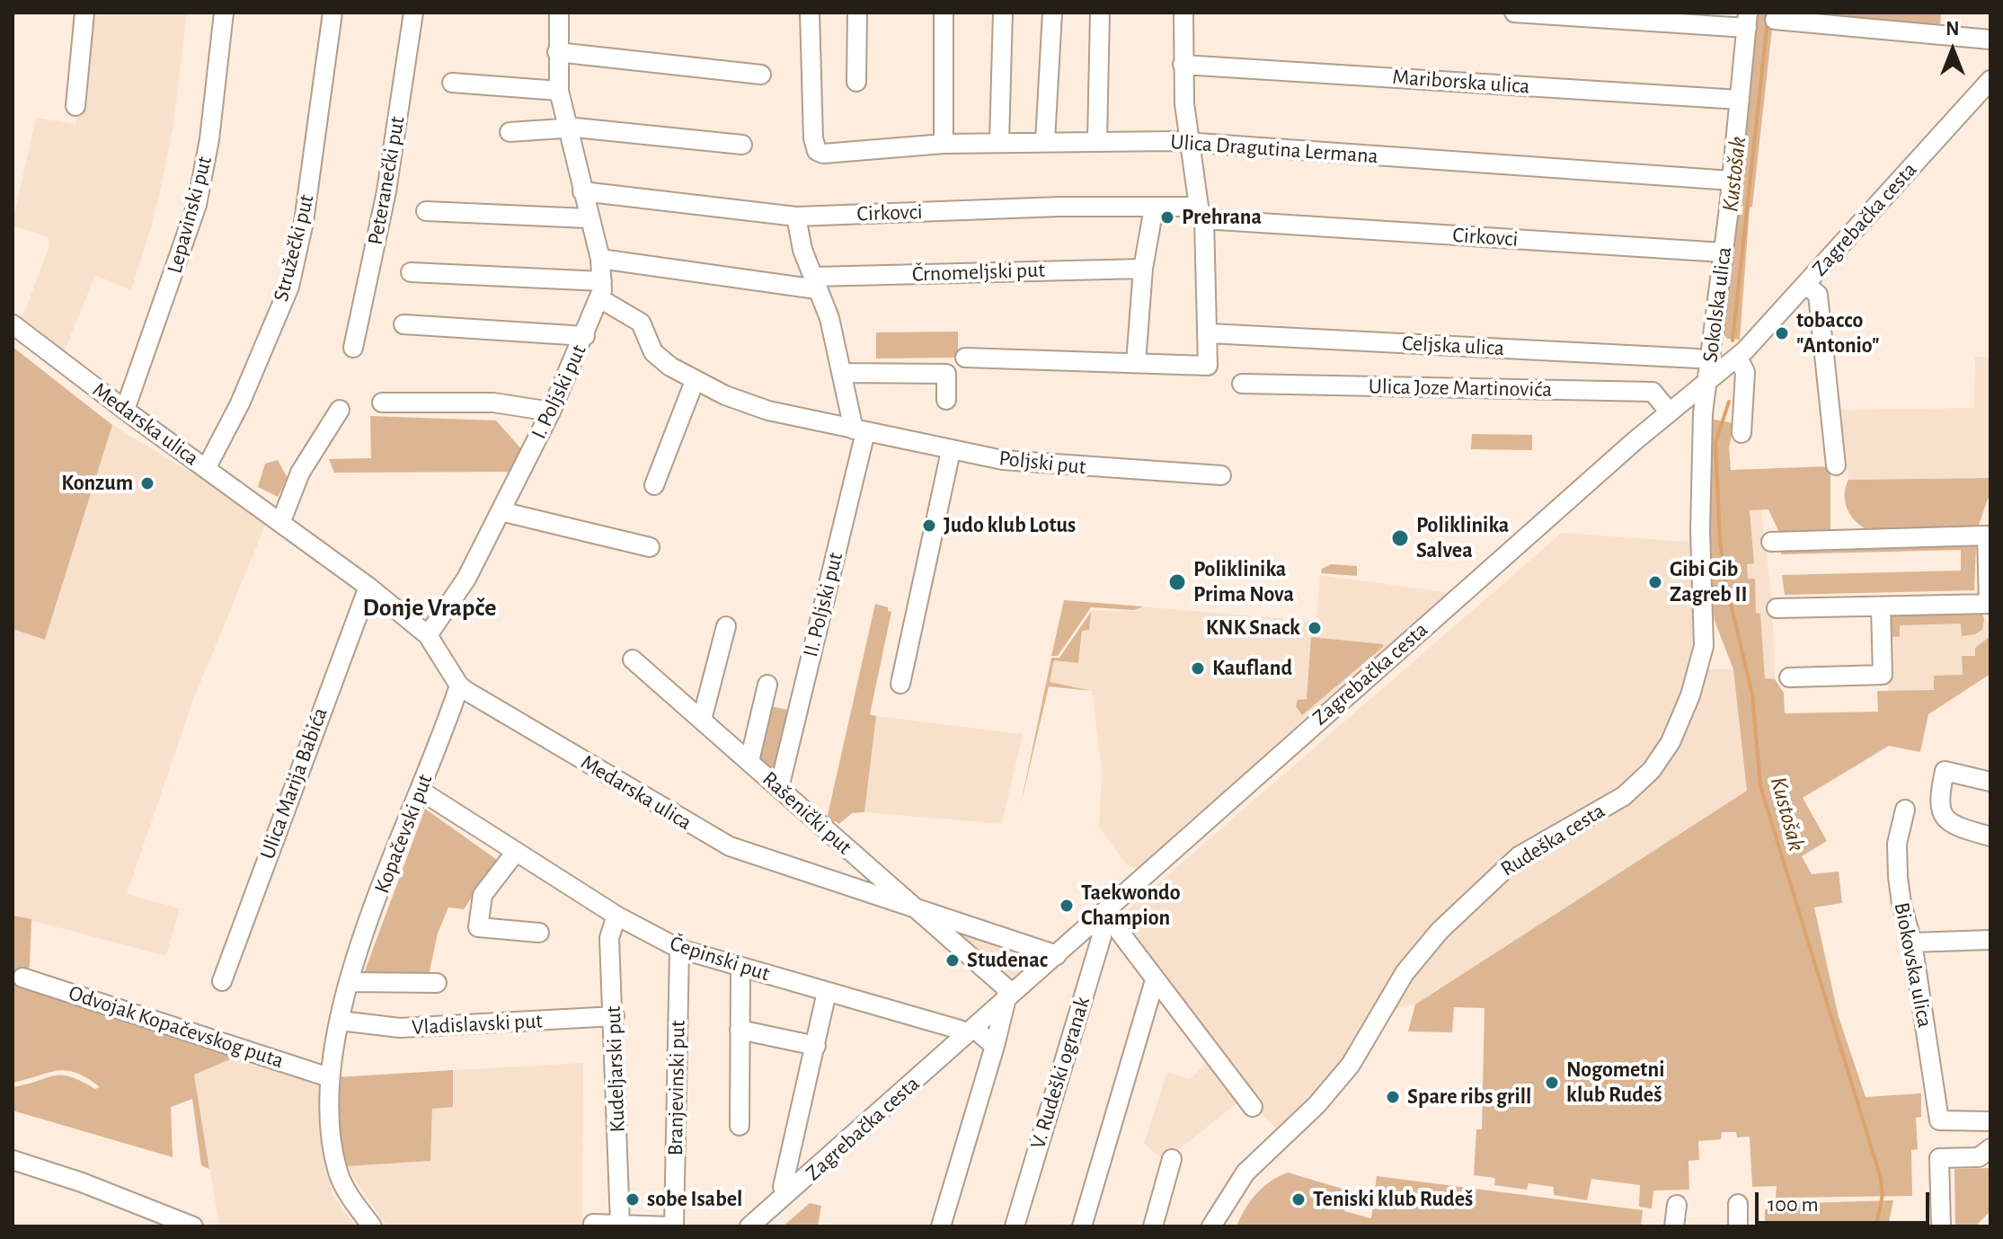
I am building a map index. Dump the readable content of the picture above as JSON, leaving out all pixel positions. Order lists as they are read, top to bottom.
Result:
{
  "streets": {
    "street": [
      "Mariborska ulica",
      "Ulica Dragutina Lermana",
      "Peteranečki put",
      "Cirkovci",
      "Lepavinski put",
      "Zagrebačka cesta",
      "Stružečki put",
      "Črnomeljski put",
      "Sokolska ulica",
      "Celjska ulica",
      "Ulica Joze Martinovića",
      "I. Poljski put",
      "Medarska ulica",
      "Poljski put",
      "II. Poljski put",
      "Ulica Marija Babića",
      "Rašenički put",
      "Kopačevski put",
      "Rudeška cesta",
      "Čepinski put",
      "Biokovska ulica",
      "Vladislavski put",
      "Odvojak Kopačevskog puta",
      "Kudeljarski put",
      "V. Rudeški ogranak",
      "Branjevinski put"
    ]
  },
  "crossings": [
    ["Mariborska ulica", "Sokolska ulica"],
    ["Ulica Dragutina Lermana", "Sokolska ulica"],
    ["Cirkovci", "Sokolska ulica"],
    ["Cirkovci", "I. Poljski put"],
    ["Cirkovci", "II. Poljski put"],
    ["Lepavinski put", "Medarska ulica"],
    ["Zagrebačka cesta", "Sokolska ulica"],
    ["Zagrebačka cesta", "Ulica Joze Martinovića"],
    ["Zagrebačka cesta", "Medarska ulica"],
    ["Zagrebačka cesta", "Rašenički put"],
    ["Zagrebačka cesta", "Rudeška cesta"],
    ["Zagrebačka cesta", "Čepinski put"],
    ["Zagrebačka cesta", "V. Rudeški ogranak"],
    ["Stružečki put", "Medarska ulica"],
    ["Črnomeljski put", "I. Poljski put"],
    ["Črnomeljski put", "II. Poljski put"],
    ["Sokolska ulica", "Rudeška cesta"],
    ["I. Poljski put", "Medarska ulica"],
    ["Medarska ulica", "Ulica Marija Babića"],
    ["Medarska ulica", "Rašenički put"],
    ["Medarska ulica", "Kopačevski put"],
    ["Poljski put", "II. Poljski put"],
    ["II. Poljski put", "Rašenički put"],
    ["Kopačevski put", "Čepinski put"],
    ["Kopačevski put", "Vladislavski put"],
    ["Kopačevski put", "Odvojak Kopačevskog puta"],
    ["Čepinski put", "Kudeljarski put"],
    ["Čepinski put", "Branjevinski put"],
    ["Vladislavski put", "Kudeljarski put"]
  ],
  "districts": ["Donje Vrapče"],
  "water": ["Kustošak"],
  "places": [
    "Prehrana",
    "tobacco \"Antonio\"",
    "Konzum",
    "Judo klub Lotus",
    "Poliklinika Salvea",
    "Poliklinika Prima Nova",
    "Gibi Gib Zagreb II",
    "KNK Snack",
    "Kaufland",
    "Taekwondo Champion",
    "Studenac",
    "Nogometni klub Rudeš",
    "Spare ribs grill",
    "sobe Isabel",
    "Teniski klub Rudeš"
  ],
  "scale_bar": "100 m",
  "north": "top"
}
